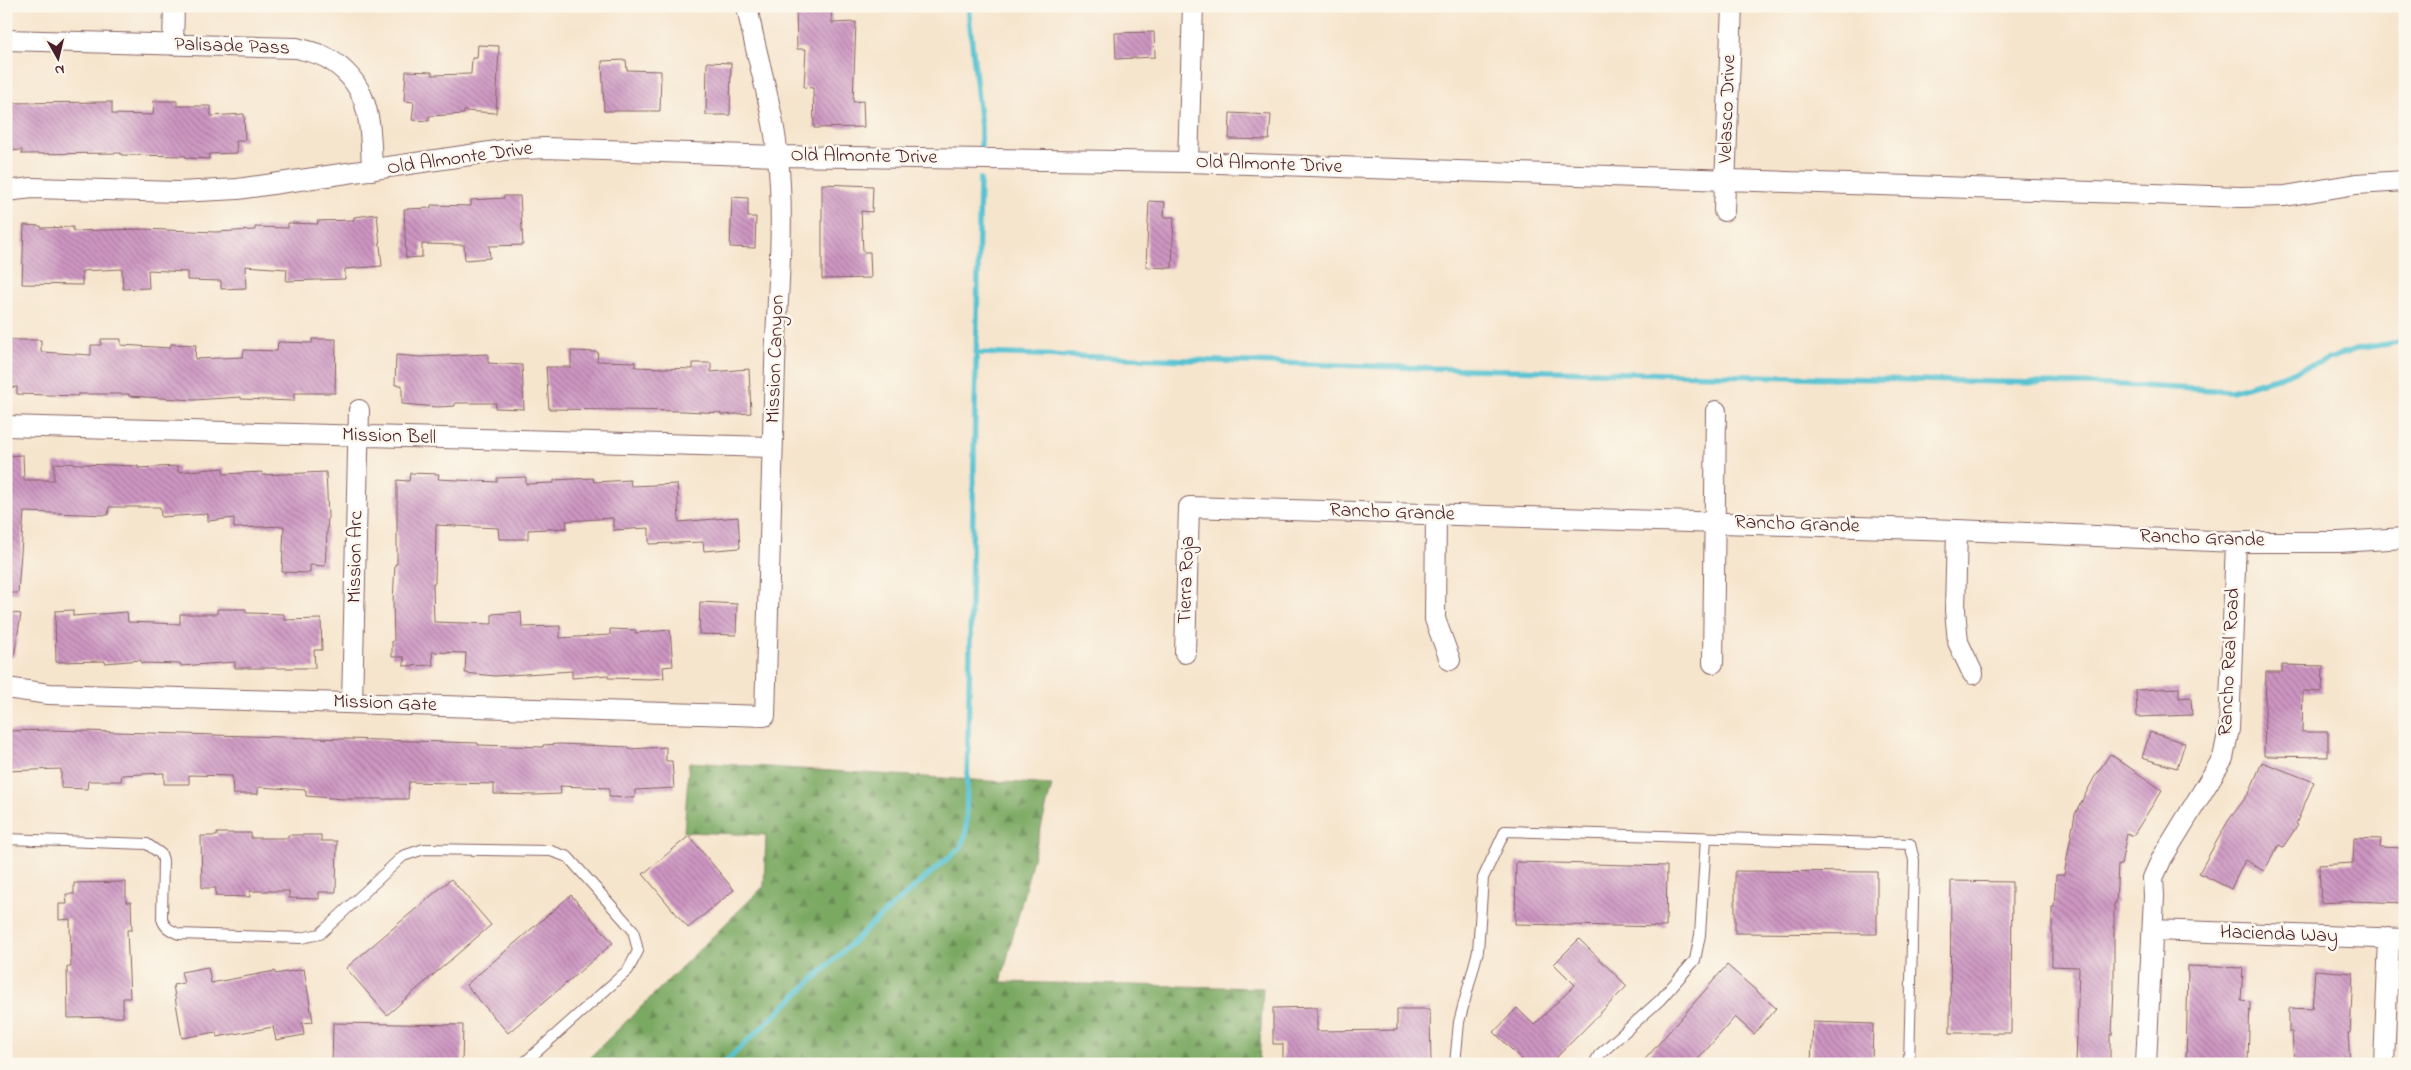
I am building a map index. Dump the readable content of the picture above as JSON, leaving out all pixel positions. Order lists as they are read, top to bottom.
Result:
{
  "streets": {
    "street": [
      "Palisade Pass",
      "Velasco Drive",
      "Old Almonte Drive",
      "Mission Canyon",
      "Mission Bell",
      "Rancho Grande",
      "Mission Arc",
      "Tierra Roja",
      "Rancho Real Road",
      "Mission Gate",
      "Hacienda Way"
    ]
  },
  "crossings": [
    ["Palisade Pass", "Old Almonte Drive"],
    ["Velasco Drive", "Old Almonte Drive"],
    ["Old Almonte Drive", "Mission Canyon"],
    ["Mission Canyon", "Mission Bell"],
    ["Mission Canyon", "Mission Gate"],
    ["Mission Bell", "Mission Arc"],
    ["Rancho Grande", "Tierra Roja"],
    ["Rancho Grande", "Rancho Real Road"],
    ["Mission Arc", "Mission Gate"],
    ["Rancho Real Road", "Hacienda Way"]
  ],
  "north": "bottom"
}
